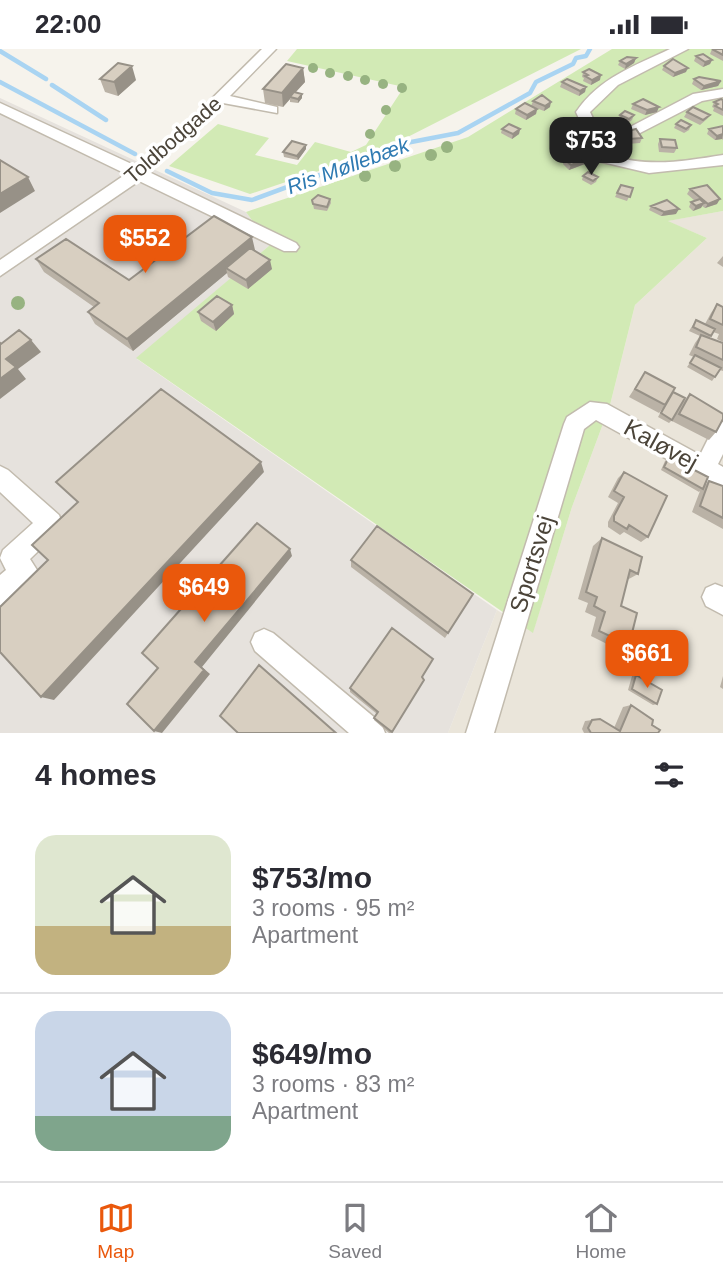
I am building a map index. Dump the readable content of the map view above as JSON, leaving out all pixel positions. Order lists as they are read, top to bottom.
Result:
{
  "streets": {
    "street": ["Toldbodgade", "Kaløvej", "Sportsvej"]
  },
  "crossings": [
    ["Kaløvej", "Sportsvej"]
  ],
  "water": ["Ris Møllebæk"],
  "page": {
    "status": "22:00",
    "price": [
      "$753",
      "$552",
      "$649",
      "$661"
    ],
    "heading": "4 homes",
    "list": [
      {
        "name": "$753/mo",
        "note": "3 rooms · 95 m² · Apartment"
      },
      {
        "name": "$649/mo",
        "note": "3 rooms · 83 m² · Apartment"
      }
    ],
    "tabs": ["Map", "Saved", "Home"]
  }
}
